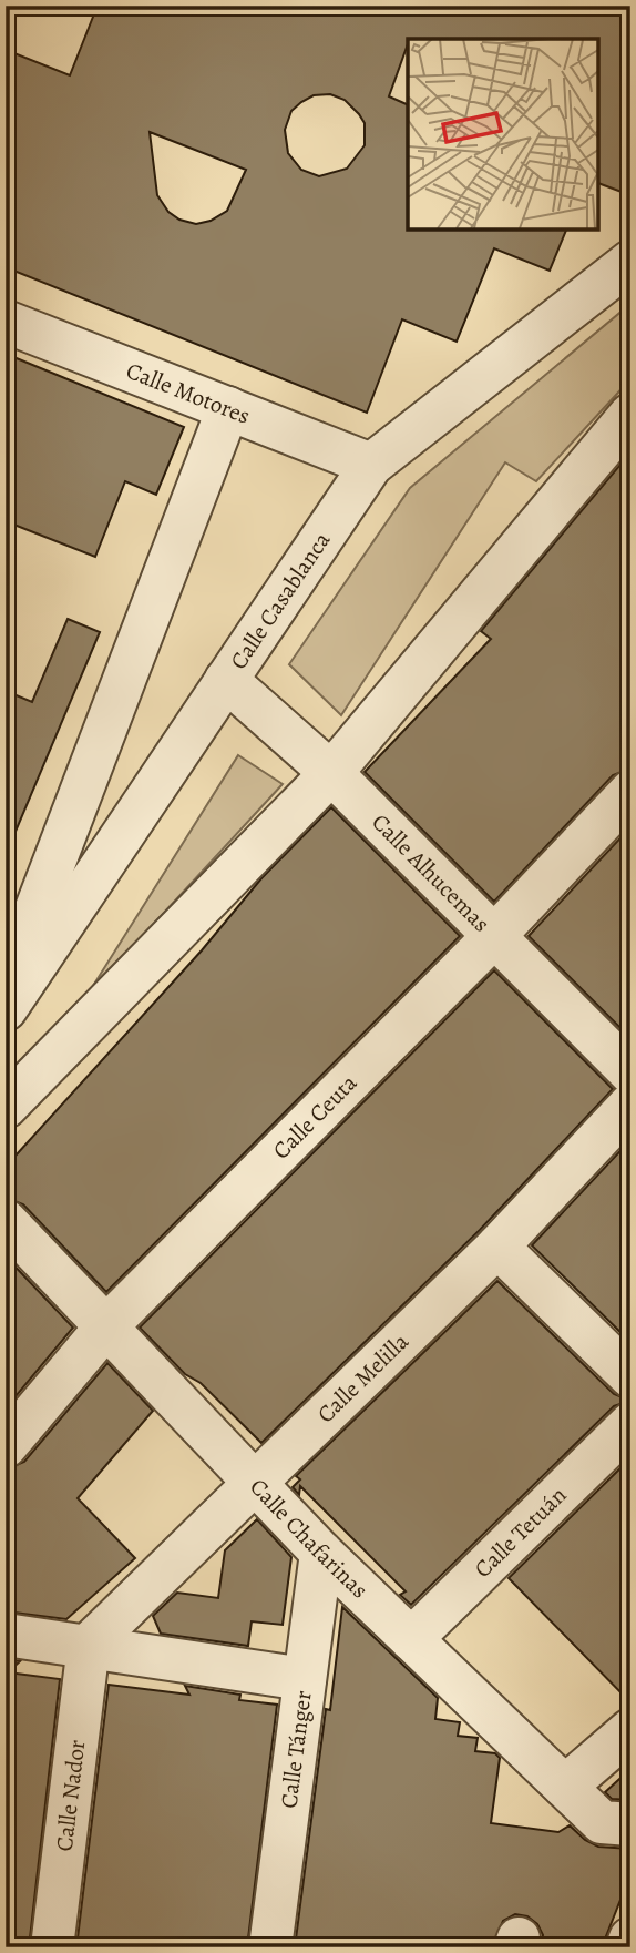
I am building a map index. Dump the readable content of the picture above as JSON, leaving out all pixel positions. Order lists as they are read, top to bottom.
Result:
{
  "streets": {
    "street": [
      "Calle Motores",
      "Calle Casablanca",
      "Calle Alhucemas",
      "Calle Ceuta",
      "Calle Melilla",
      "Calle Tetuán",
      "Calle Chafarinas",
      "Calle Tánger",
      "Calle Nador"
    ]
  },
  "crossings": [
    ["Calle Motores", "Calle Casablanca"],
    ["Calle Casablanca", "Calle Alhucemas"],
    ["Calle Alhucemas", "Calle Ceuta"],
    ["Calle Ceuta", "Calle Chafarinas"],
    ["Calle Melilla", "Calle Chafarinas"],
    ["Calle Melilla", "Calle Nador"],
    ["Calle Tetuán", "Calle Chafarinas"],
    ["Calle Chafarinas", "Calle Tánger"]
  ]
}
